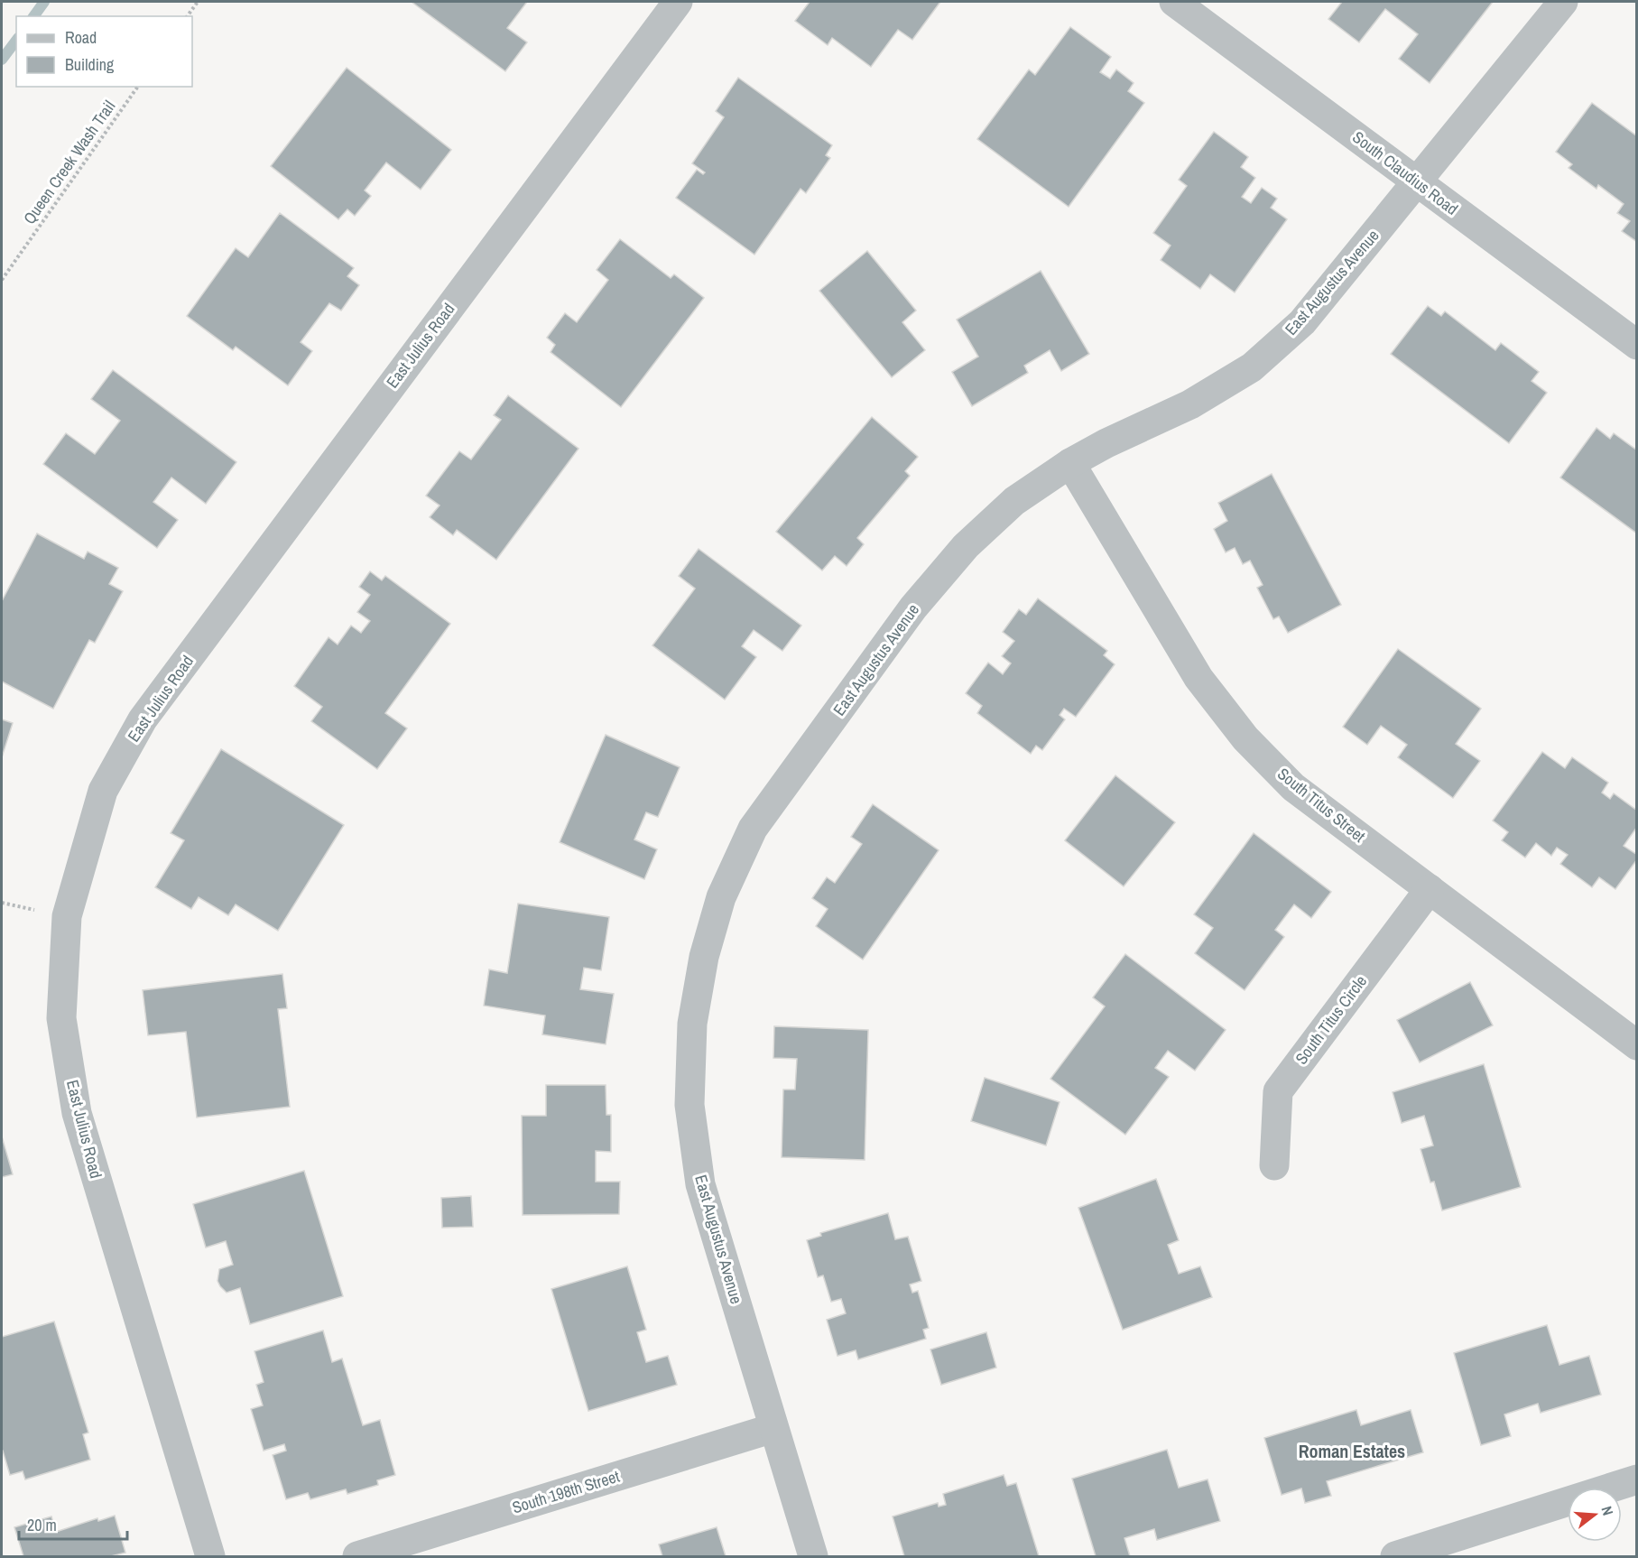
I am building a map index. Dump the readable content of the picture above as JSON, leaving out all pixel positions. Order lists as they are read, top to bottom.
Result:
{
  "streets": {
    "street": [
      "South Claudius Road",
      "East Augustus Avenue",
      "East Julius Road",
      "South Titus Street",
      "South Titus Circle",
      "South 198th Street"
    ],
    "path": ["Queen Creek Wash Trail"]
  },
  "crossings": [
    ["South Claudius Road", "East Augustus Avenue"],
    ["East Augustus Avenue", "South Titus Street"],
    ["East Augustus Avenue", "South 198th Street"],
    ["South Titus Street", "South Titus Circle"]
  ],
  "districts": ["Roman Estates"],
  "legend": ["Road", "Building"],
  "scale_bar": "20 m",
  "north": "right"
}
